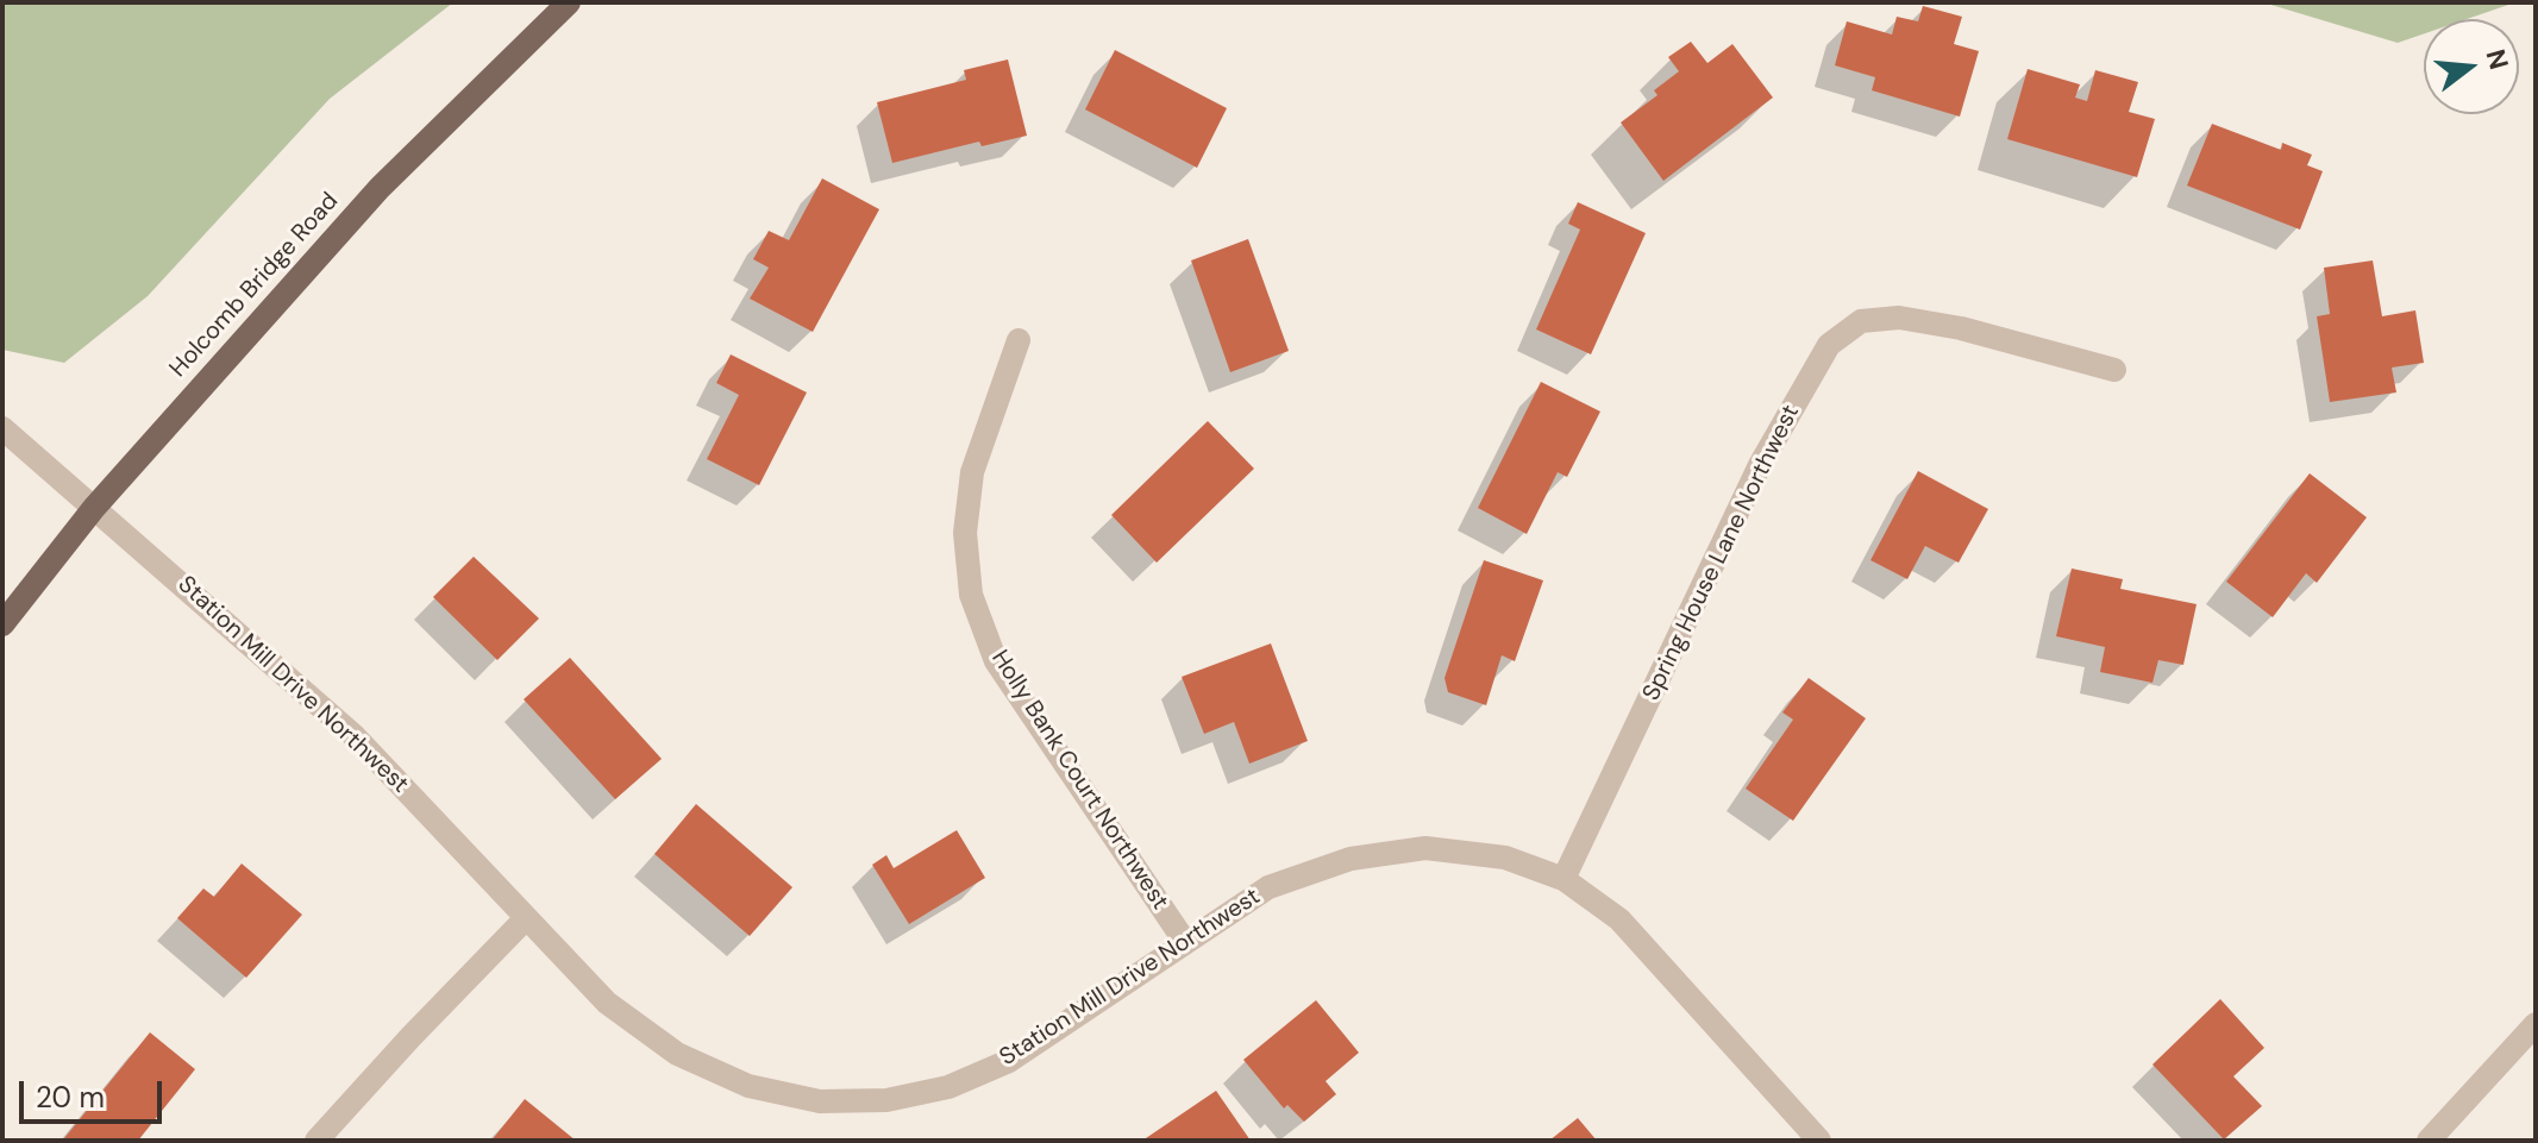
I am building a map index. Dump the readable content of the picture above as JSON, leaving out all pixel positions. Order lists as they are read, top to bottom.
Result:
{
  "streets": {
    "main road": ["Holcomb Bridge Road"],
    "street": ["Spring House Lane Northwest", "Station Mill Drive Northwest", "Holly Bank Court Northwest"]
  },
  "crossings": [
    ["Holcomb Bridge Road", "Station Mill Drive Northwest"],
    ["Spring House Lane Northwest", "Station Mill Drive Northwest"],
    ["Station Mill Drive Northwest", "Holly Bank Court Northwest"]
  ],
  "scale_bar": "20 m",
  "north": "right"
}
